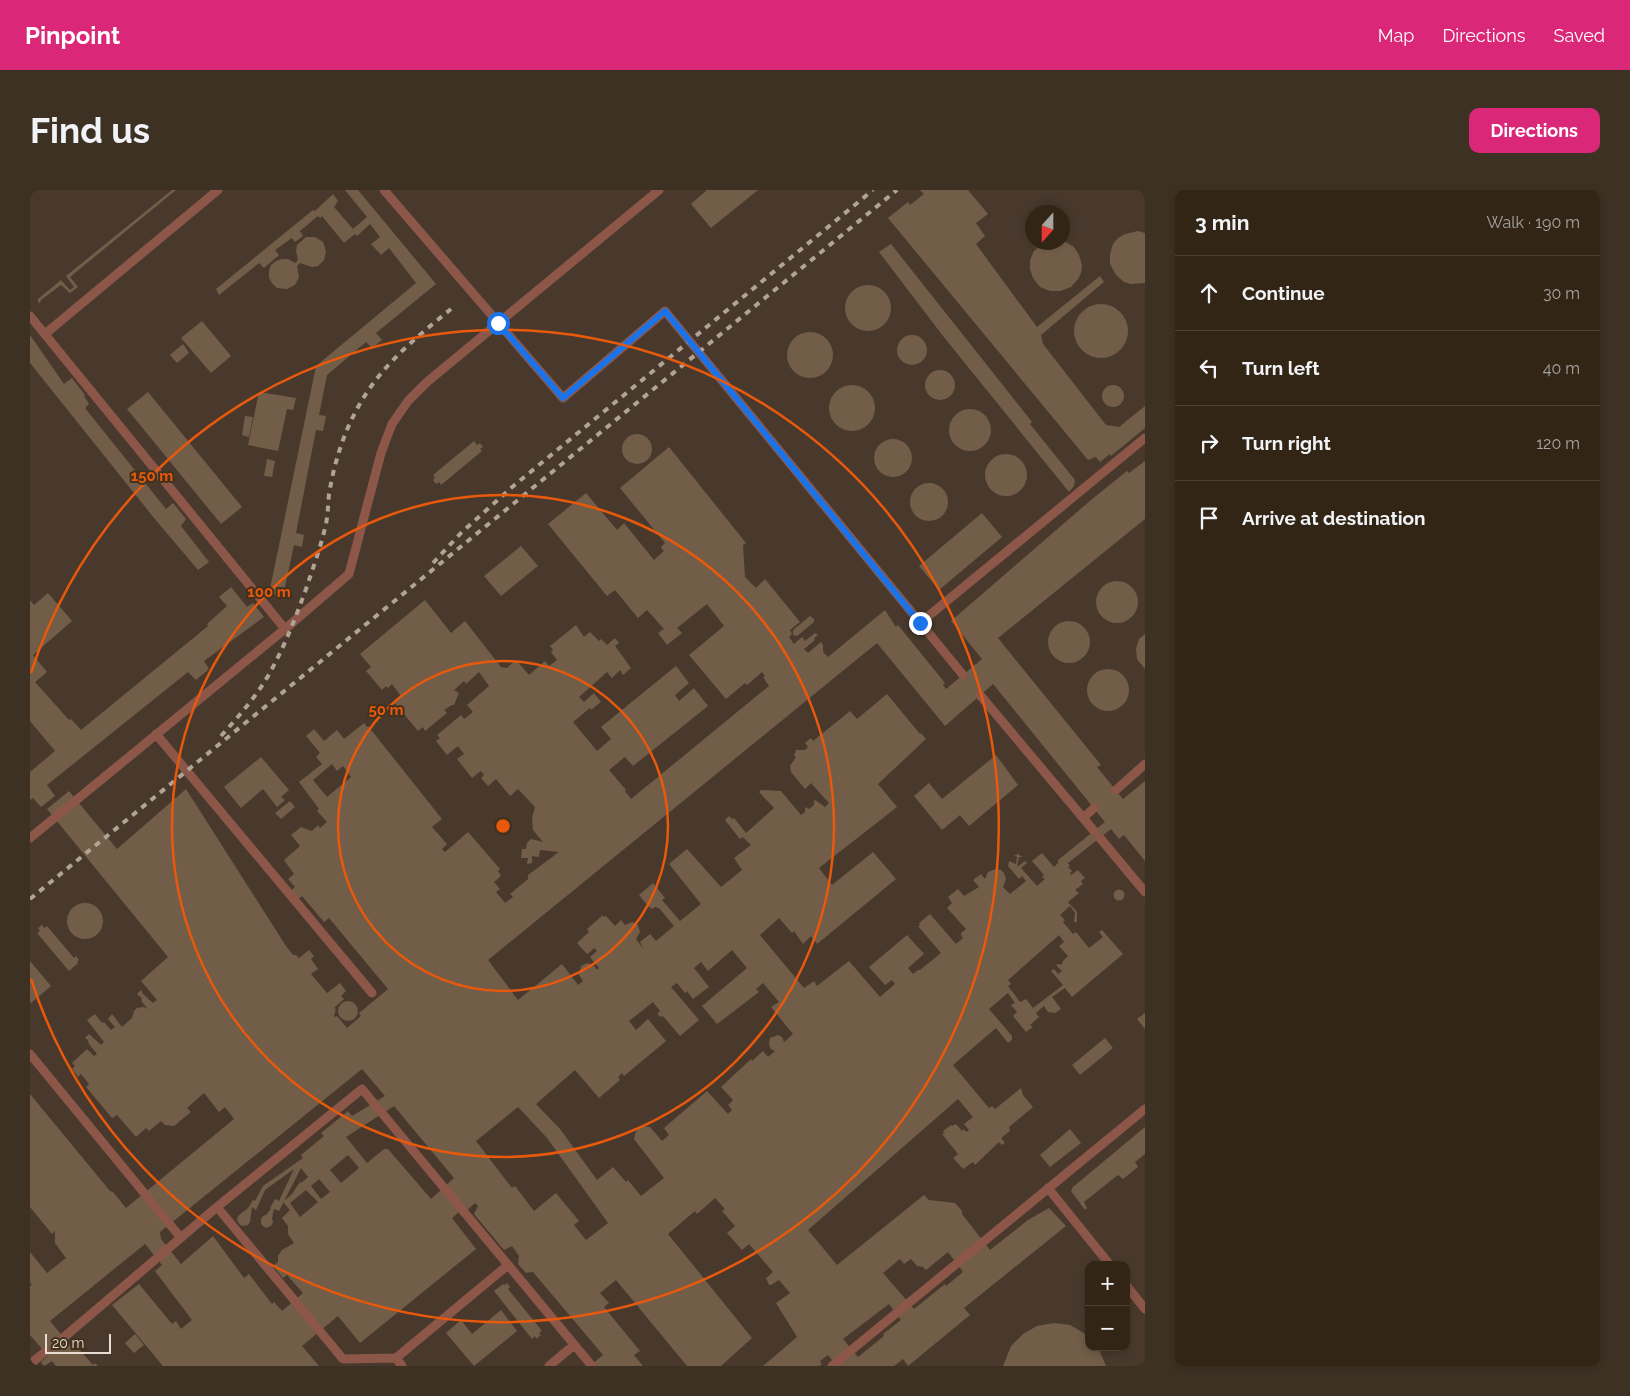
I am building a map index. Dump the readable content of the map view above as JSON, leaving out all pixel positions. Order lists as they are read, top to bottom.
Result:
{
  "scale_bar": "20 m",
  "north": "bottom",
  "page": {
    "header": "Pinpoint",
    "nav": ["Map", "Directions", "Saved"],
    "buttons": "Directions",
    "title": "Find us",
    "heading": ["3 min", "Walk · 190 m"],
    "list": [
      ["Continue", "30 m"],
      ["Turn left", "40 m"],
      ["Turn right", "120 m"],
      "Arrive at destination"
    ],
    "map_buttons": ["+", "−"],
    "scale": "20 m"
  },
  "rings": ["150 m", "100 m", "50 m"]
}
